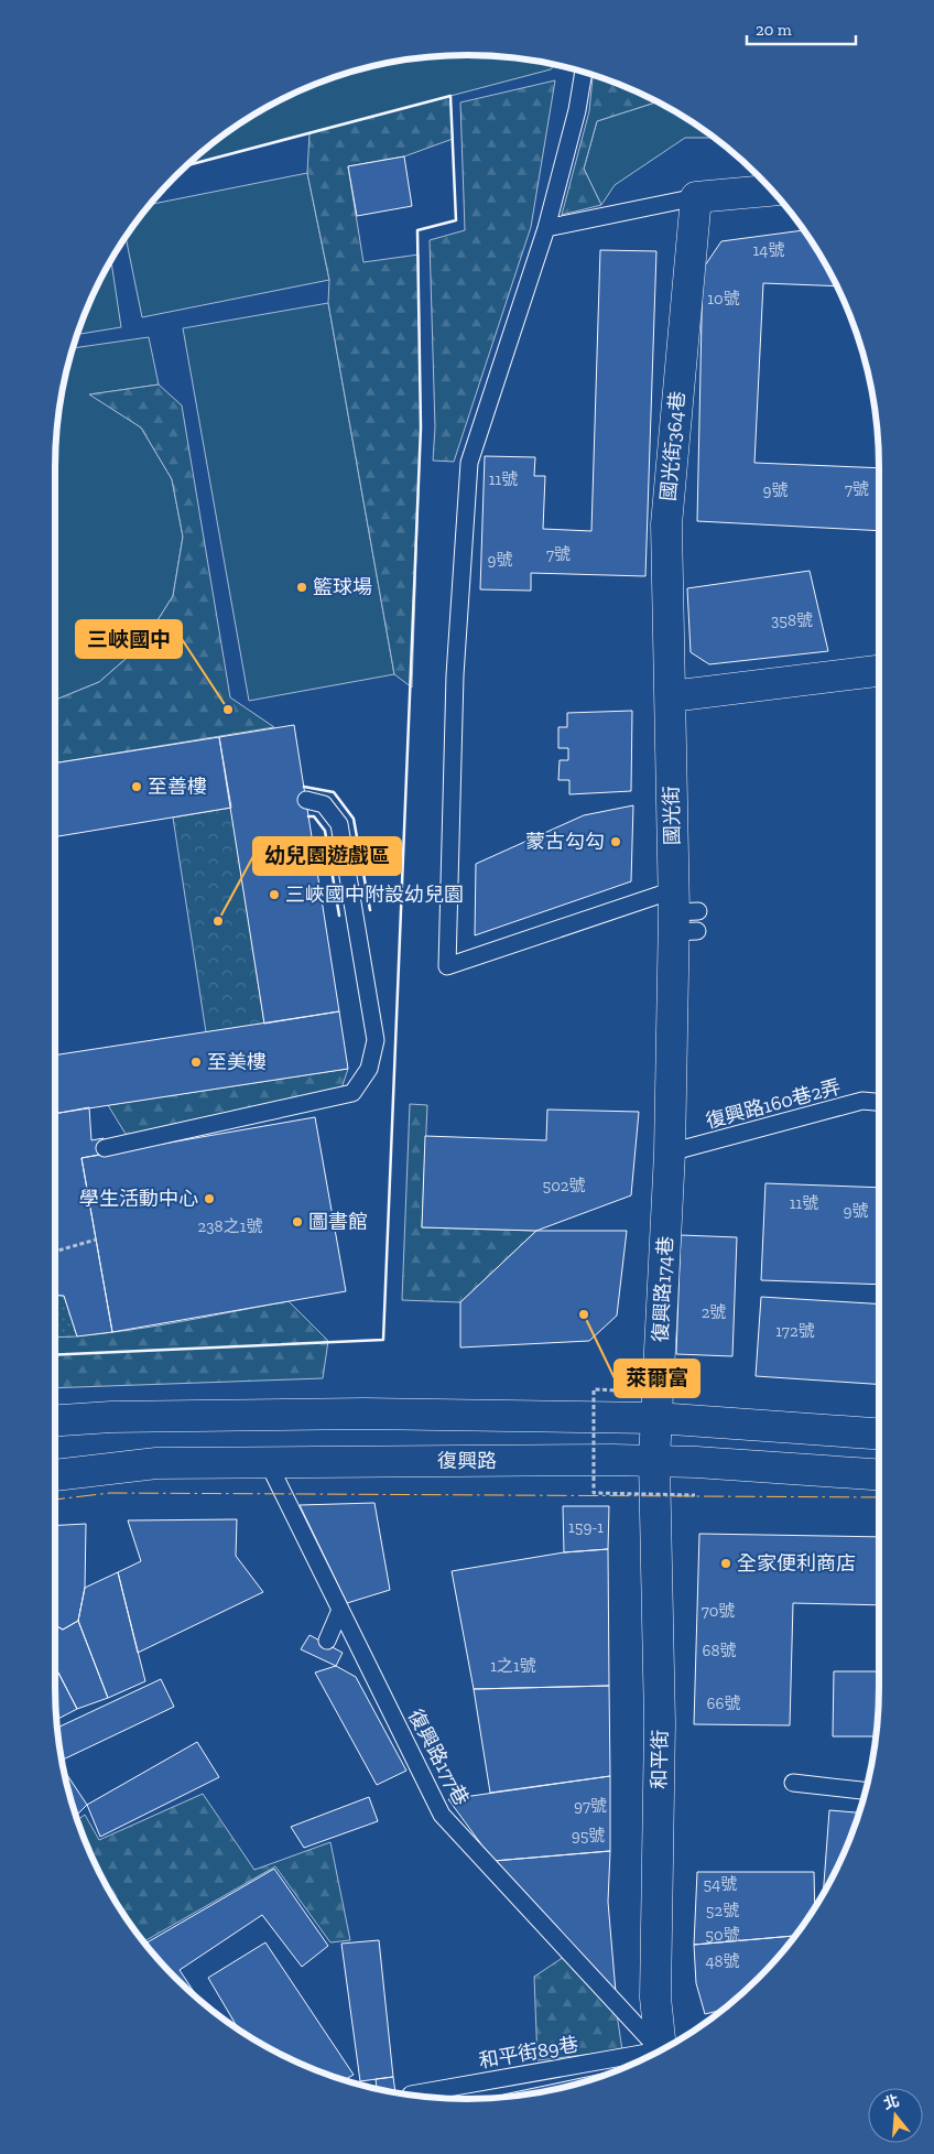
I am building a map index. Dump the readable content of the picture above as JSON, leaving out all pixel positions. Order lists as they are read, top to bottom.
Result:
{
  "streets": {
    "street": [
      "國光街364巷",
      "國光街",
      "復興路174巷",
      "復興路",
      "和平街"
    ],
    "lane": ["復興路160巷2弄", "復興路177巷", "和平街89巷"]
  },
  "crossings": [
    ["國光街364巷", "國光街"],
    ["國光街", "復興路160巷2弄"],
    ["國光街", "復興路174巷"],
    ["復興路160巷2弄", "復興路174巷"],
    ["復興路174巷", "復興路"],
    ["復興路174巷", "和平街"],
    ["復興路", "復興路177巷"],
    ["復興路", "和平街"]
  ],
  "places": [
    "籃球場",
    "三峽國中",
    "至善樓",
    "蒙古勾勾",
    "三峽國中附設幼兒園",
    "幼兒園遊戲區",
    "至美樓",
    "學生活動中心",
    "圖書館",
    "萊爾富",
    "全家便利商店"
  ],
  "house_numbers": [
    "14號",
    "10號",
    "11號",
    "7號",
    "9號",
    "7號",
    "9號",
    "358號",
    "502號",
    "11號",
    "9號",
    "238之1號",
    "2號",
    "172號",
    "159-1",
    "70號",
    "68號",
    "1之1號",
    "66號",
    "97號",
    "95號",
    "54號",
    "52號",
    "50號",
    "48號"
  ],
  "scale_bar": "20 m",
  "north": "top"
}
